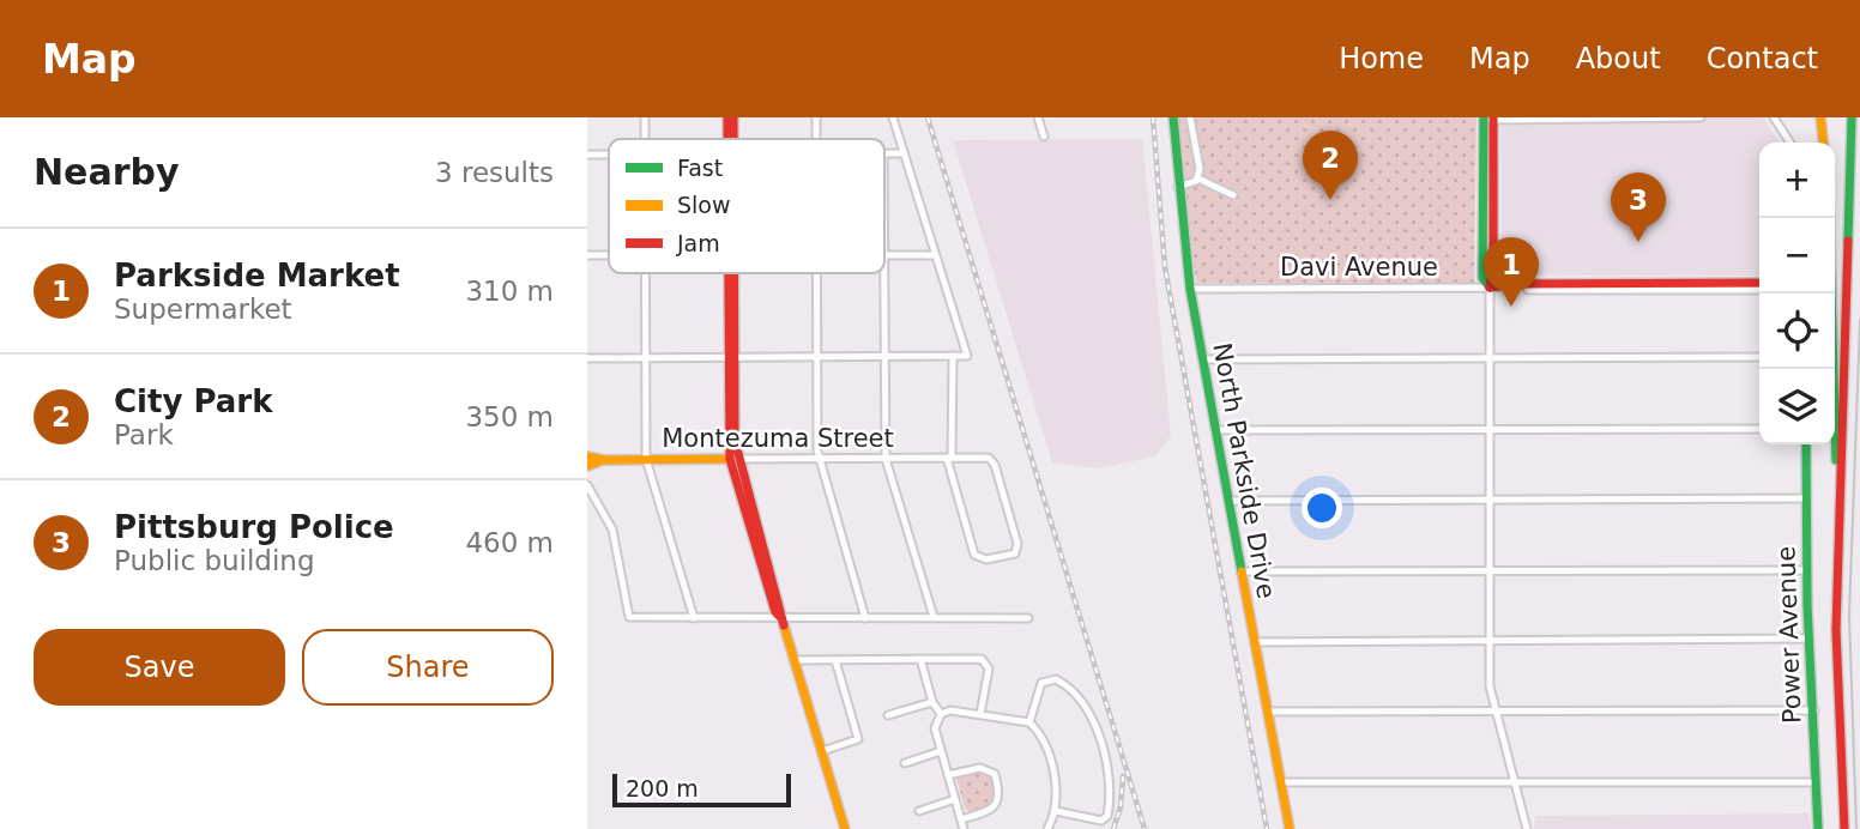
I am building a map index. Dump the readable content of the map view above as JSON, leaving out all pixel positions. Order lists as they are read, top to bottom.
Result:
{
  "streets": {
    "main road": [
      "Davi Avenue",
      "Montezuma Street",
      "North Parkside Drive",
      "Power Avenue"
    ]
  },
  "crossings": [
    ["Davi Avenue", "North Parkside Drive"]
  ],
  "legend": ["Fast", "Slow", "Jam"],
  "scale_bar": "200 m",
  "page": {
    "header": "Map",
    "nav": [
      "Home",
      "Map",
      "About",
      "Contact"
    ],
    "heading": ["Nearby", "3 results"],
    "pins": ["2", "3", "1"],
    "map_buttons": ["+", "−"],
    "list": [
      {
        "mark": "1",
        "name": "Parkside Market",
        "note": "Supermarket",
        "value": "310 m"
      },
      {
        "mark": "2",
        "name": "City Park",
        "note": "Park",
        "value": "350 m"
      },
      {
        "mark": "3",
        "name": "Pittsburg Police",
        "note": "Public building",
        "value": "460 m"
      }
    ],
    "buttons": ["Save", "Share"],
    "scale": "200 m"
  }
}
